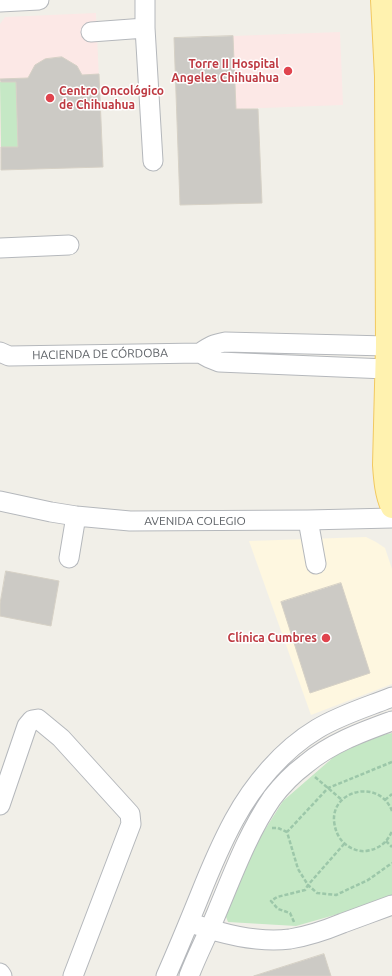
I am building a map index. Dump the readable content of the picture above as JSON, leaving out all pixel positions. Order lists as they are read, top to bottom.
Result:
{
  "streets": {
    "street": ["HACIENDA DE CÓRDOBA", "AVENIDA COLEGIO"]
  },
  "places": ["Torre II Hospital Angeles Chihuahua", "Centro Oncológico de Chihuahua", "Clínica Cumbres"]
}
